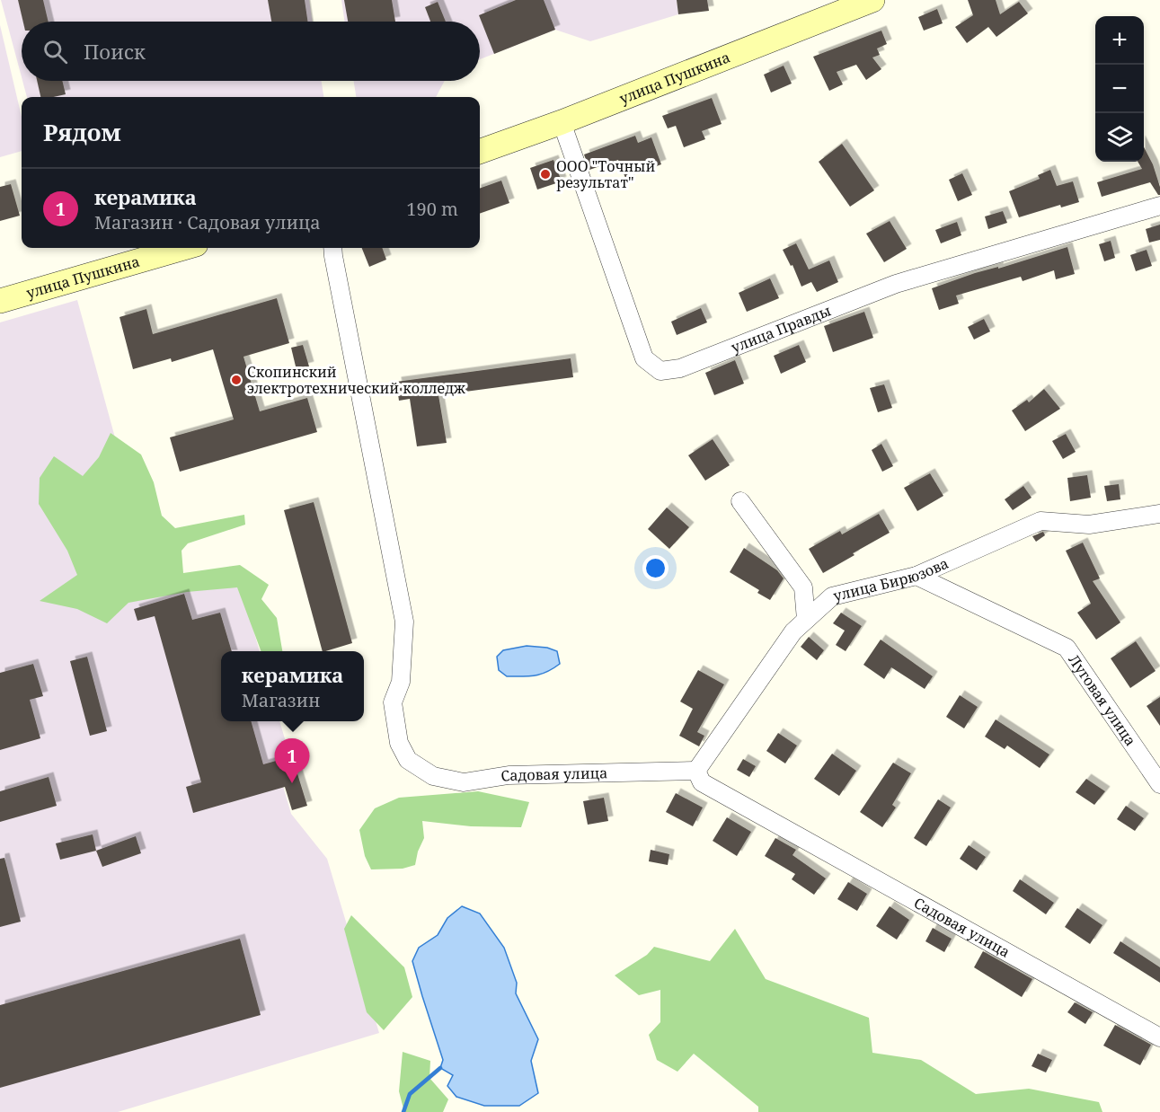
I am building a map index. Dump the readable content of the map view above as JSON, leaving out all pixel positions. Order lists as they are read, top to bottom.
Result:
{
  "streets": {
    "main road": ["улица Пушкина"],
    "street": [
      "улица Правды",
      "улица Бирюзова",
      "Луговая улица",
      "Садовая улица"
    ]
  },
  "crossings": [
    ["улица Пушкина", "улица Правды"],
    ["улица Бирюзова", "Луговая улица"],
    ["улица Бирюзова", "Садовая улица"]
  ],
  "places": ["ООО \"Точный результат\"", "Скопинский электротехнический колледж"],
  "page": {
    "map_buttons": ["+", "−"],
    "search": "Поиск",
    "heading": "Рядом",
    "list": [
      {
        "mark": "1",
        "name": "керамика",
        "note": "Магазин · Садовая улица",
        "value": "190 m"
      }
    ],
    "popup": ["керамика", "Магазин"],
    "pins": "1"
  }
}
